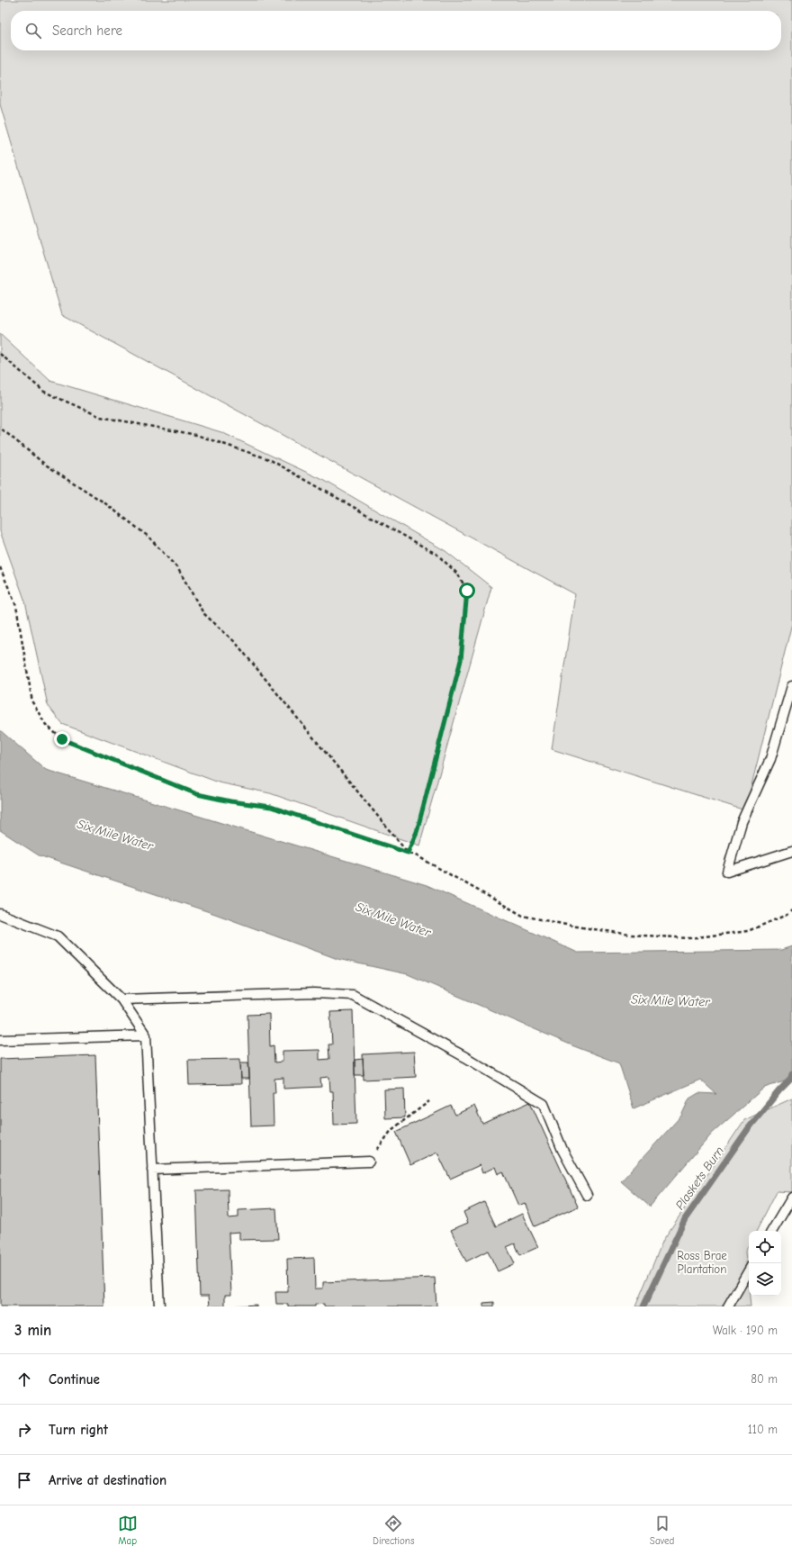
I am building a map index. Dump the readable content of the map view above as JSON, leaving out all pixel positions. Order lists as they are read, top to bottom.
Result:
{
  "water": ["Six Mile Water", "Plaskets Burn"],
  "parks": ["Ross Brae Plantation"],
  "page": {
    "search": "Search here",
    "heading": ["3 min", "Walk · 190 m"],
    "list": [
      ["Continue", "80 m"],
      ["Turn right", "110 m"],
      "Arrive at destination"
    ],
    "nav": ["Map", "Directions", "Saved"]
  }
}
